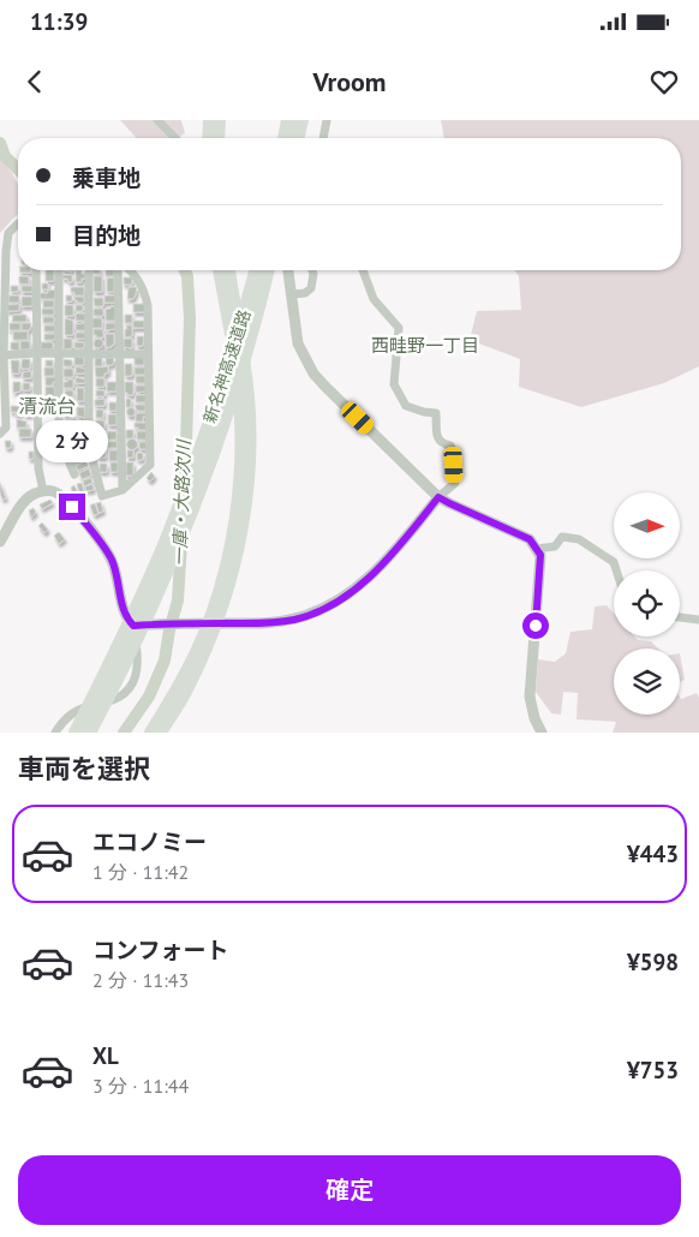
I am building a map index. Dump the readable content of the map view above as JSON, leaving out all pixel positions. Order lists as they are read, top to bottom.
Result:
{
  "streets": {
    "highway": ["新名神高速道路"]
  },
  "districts": ["西畦野一丁目", "清流台"],
  "water": ["一庫・大路次川"],
  "north": "right",
  "page": {
    "status": "11:39",
    "header": "Vroom",
    "banner": ["乗車地", "目的地"],
    "bubble": "2 分",
    "heading": "車両を選択",
    "list": [
      {
        "name": "エコノミー",
        "note": "1 分 · 11:42",
        "value": "¥443"
      },
      {
        "name": "コンフォート",
        "note": "2 分 · 11:43",
        "value": "¥598"
      },
      {
        "name": "XL",
        "note": "3 分 · 11:44",
        "value": "¥753"
      }
    ],
    "buttons": "確定"
  }
}
